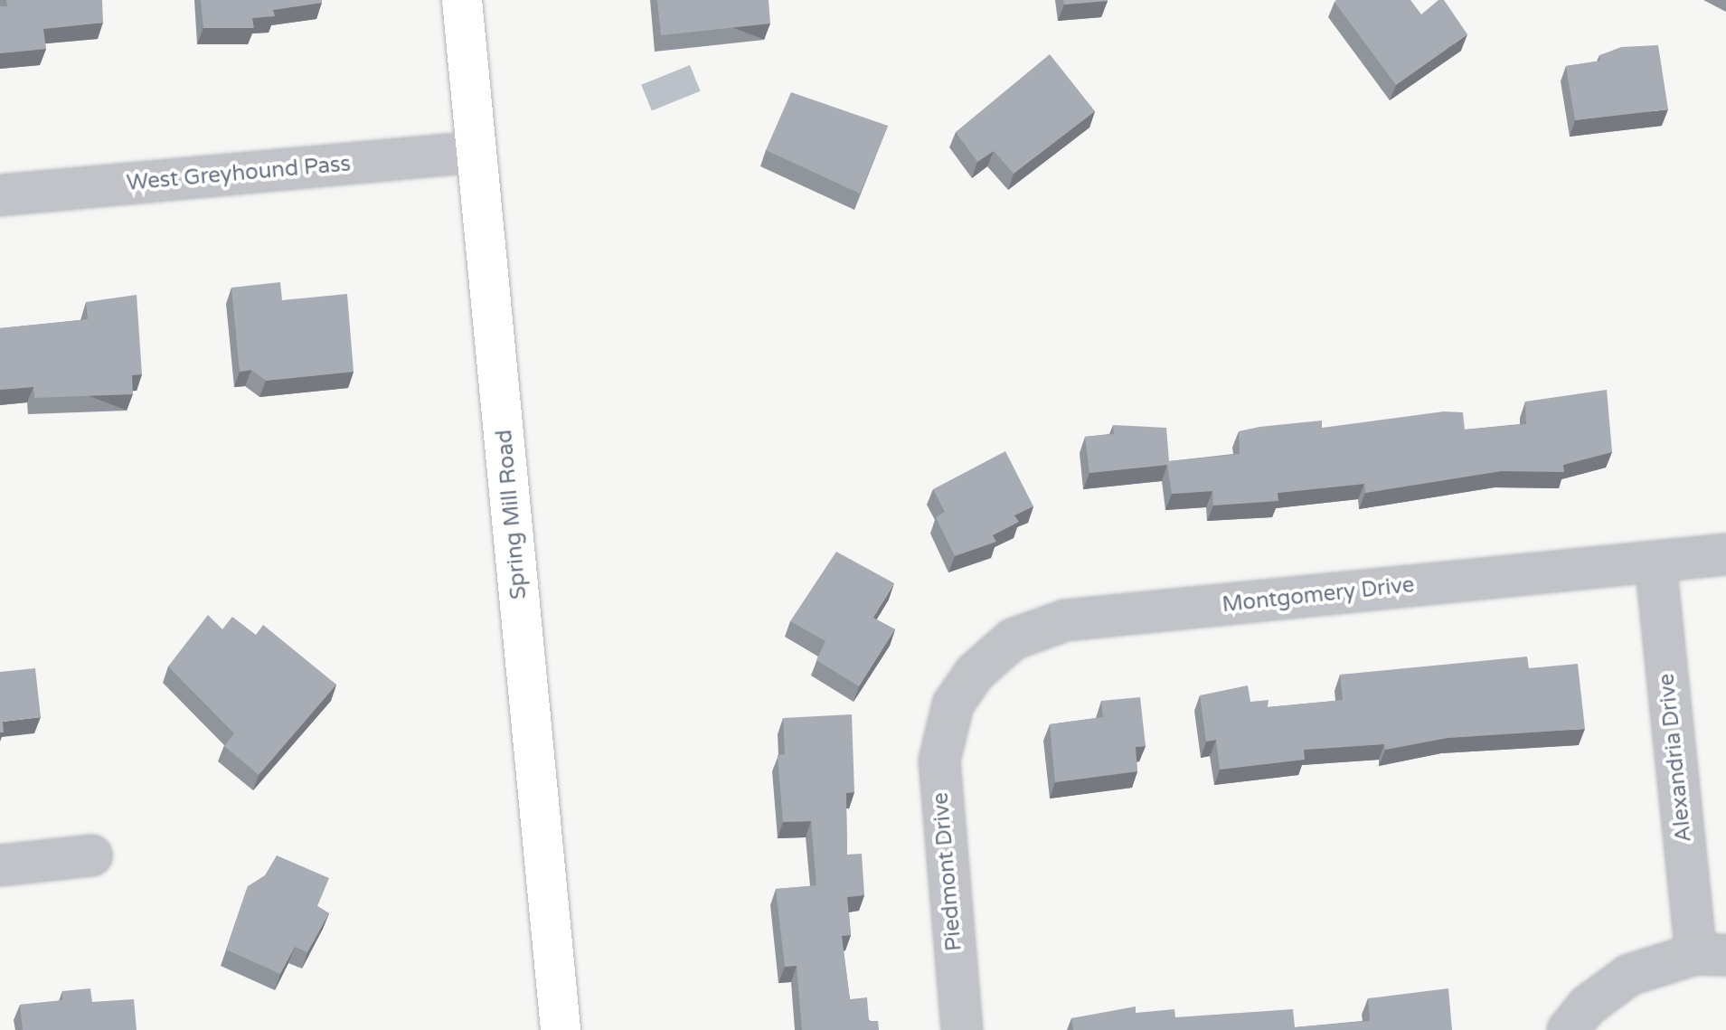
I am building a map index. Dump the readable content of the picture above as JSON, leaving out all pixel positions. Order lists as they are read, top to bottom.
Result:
{
  "streets": {
    "street": [
      "West Greyhound Pass",
      "Spring Mill Road",
      "Montgomery Drive",
      "Alexandria Drive",
      "Piedmont Drive"
    ]
  },
  "crossings": [
    ["West Greyhound Pass", "Spring Mill Road"],
    ["Montgomery Drive", "Alexandria Drive"],
    ["Montgomery Drive", "Piedmont Drive"]
  ]
}
